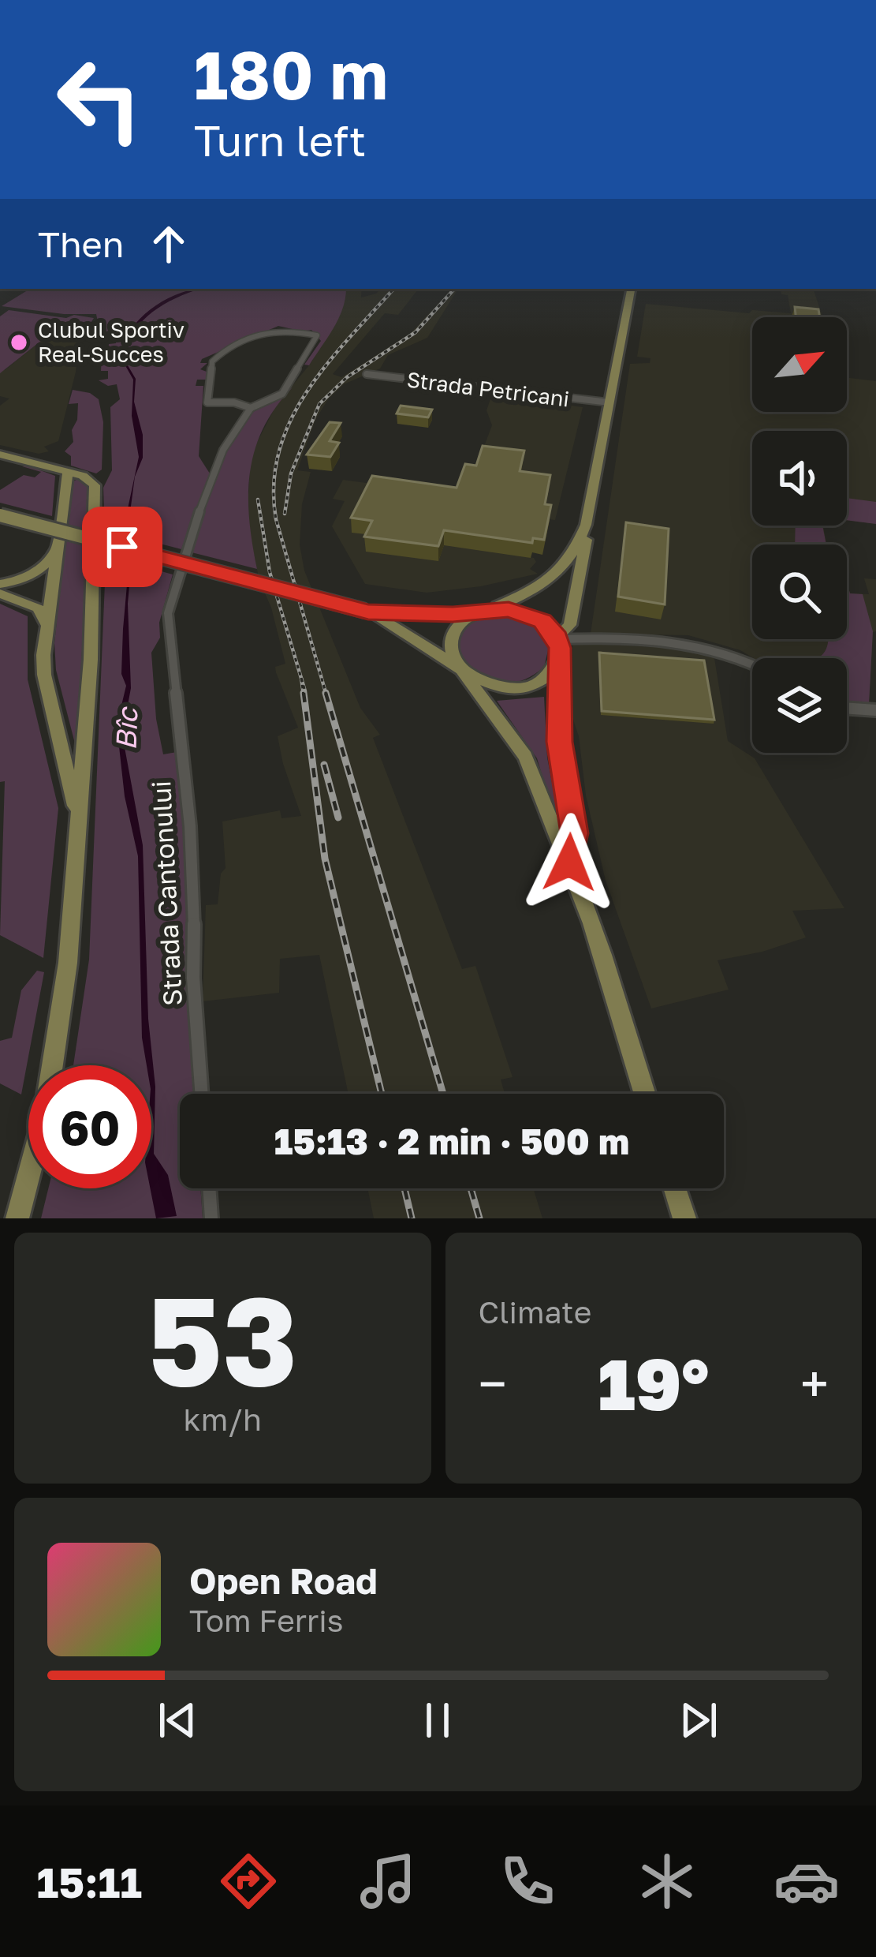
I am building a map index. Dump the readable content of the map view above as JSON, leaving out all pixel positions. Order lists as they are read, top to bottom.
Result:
{
  "streets": {
    "street": ["Strada Petricani", "Strada Cantonului"]
  },
  "water": ["Bîc"],
  "places": ["Clubul Sportiv Real-Succes"],
  "north": "top right",
  "page": {
    "turn": ["180 m", "Turn left"],
    "then": "Then",
    "limit": "60",
    "trip": "15:13 · 2 min · 500 m",
    "tile": [
      ["53", "km/h"],
      "Climate"
    ],
    "heat": ["−", "19°", "+"],
    "song": ["Open Road", "Tom Ferris"],
    "tabs": "15:11"
  }
}
